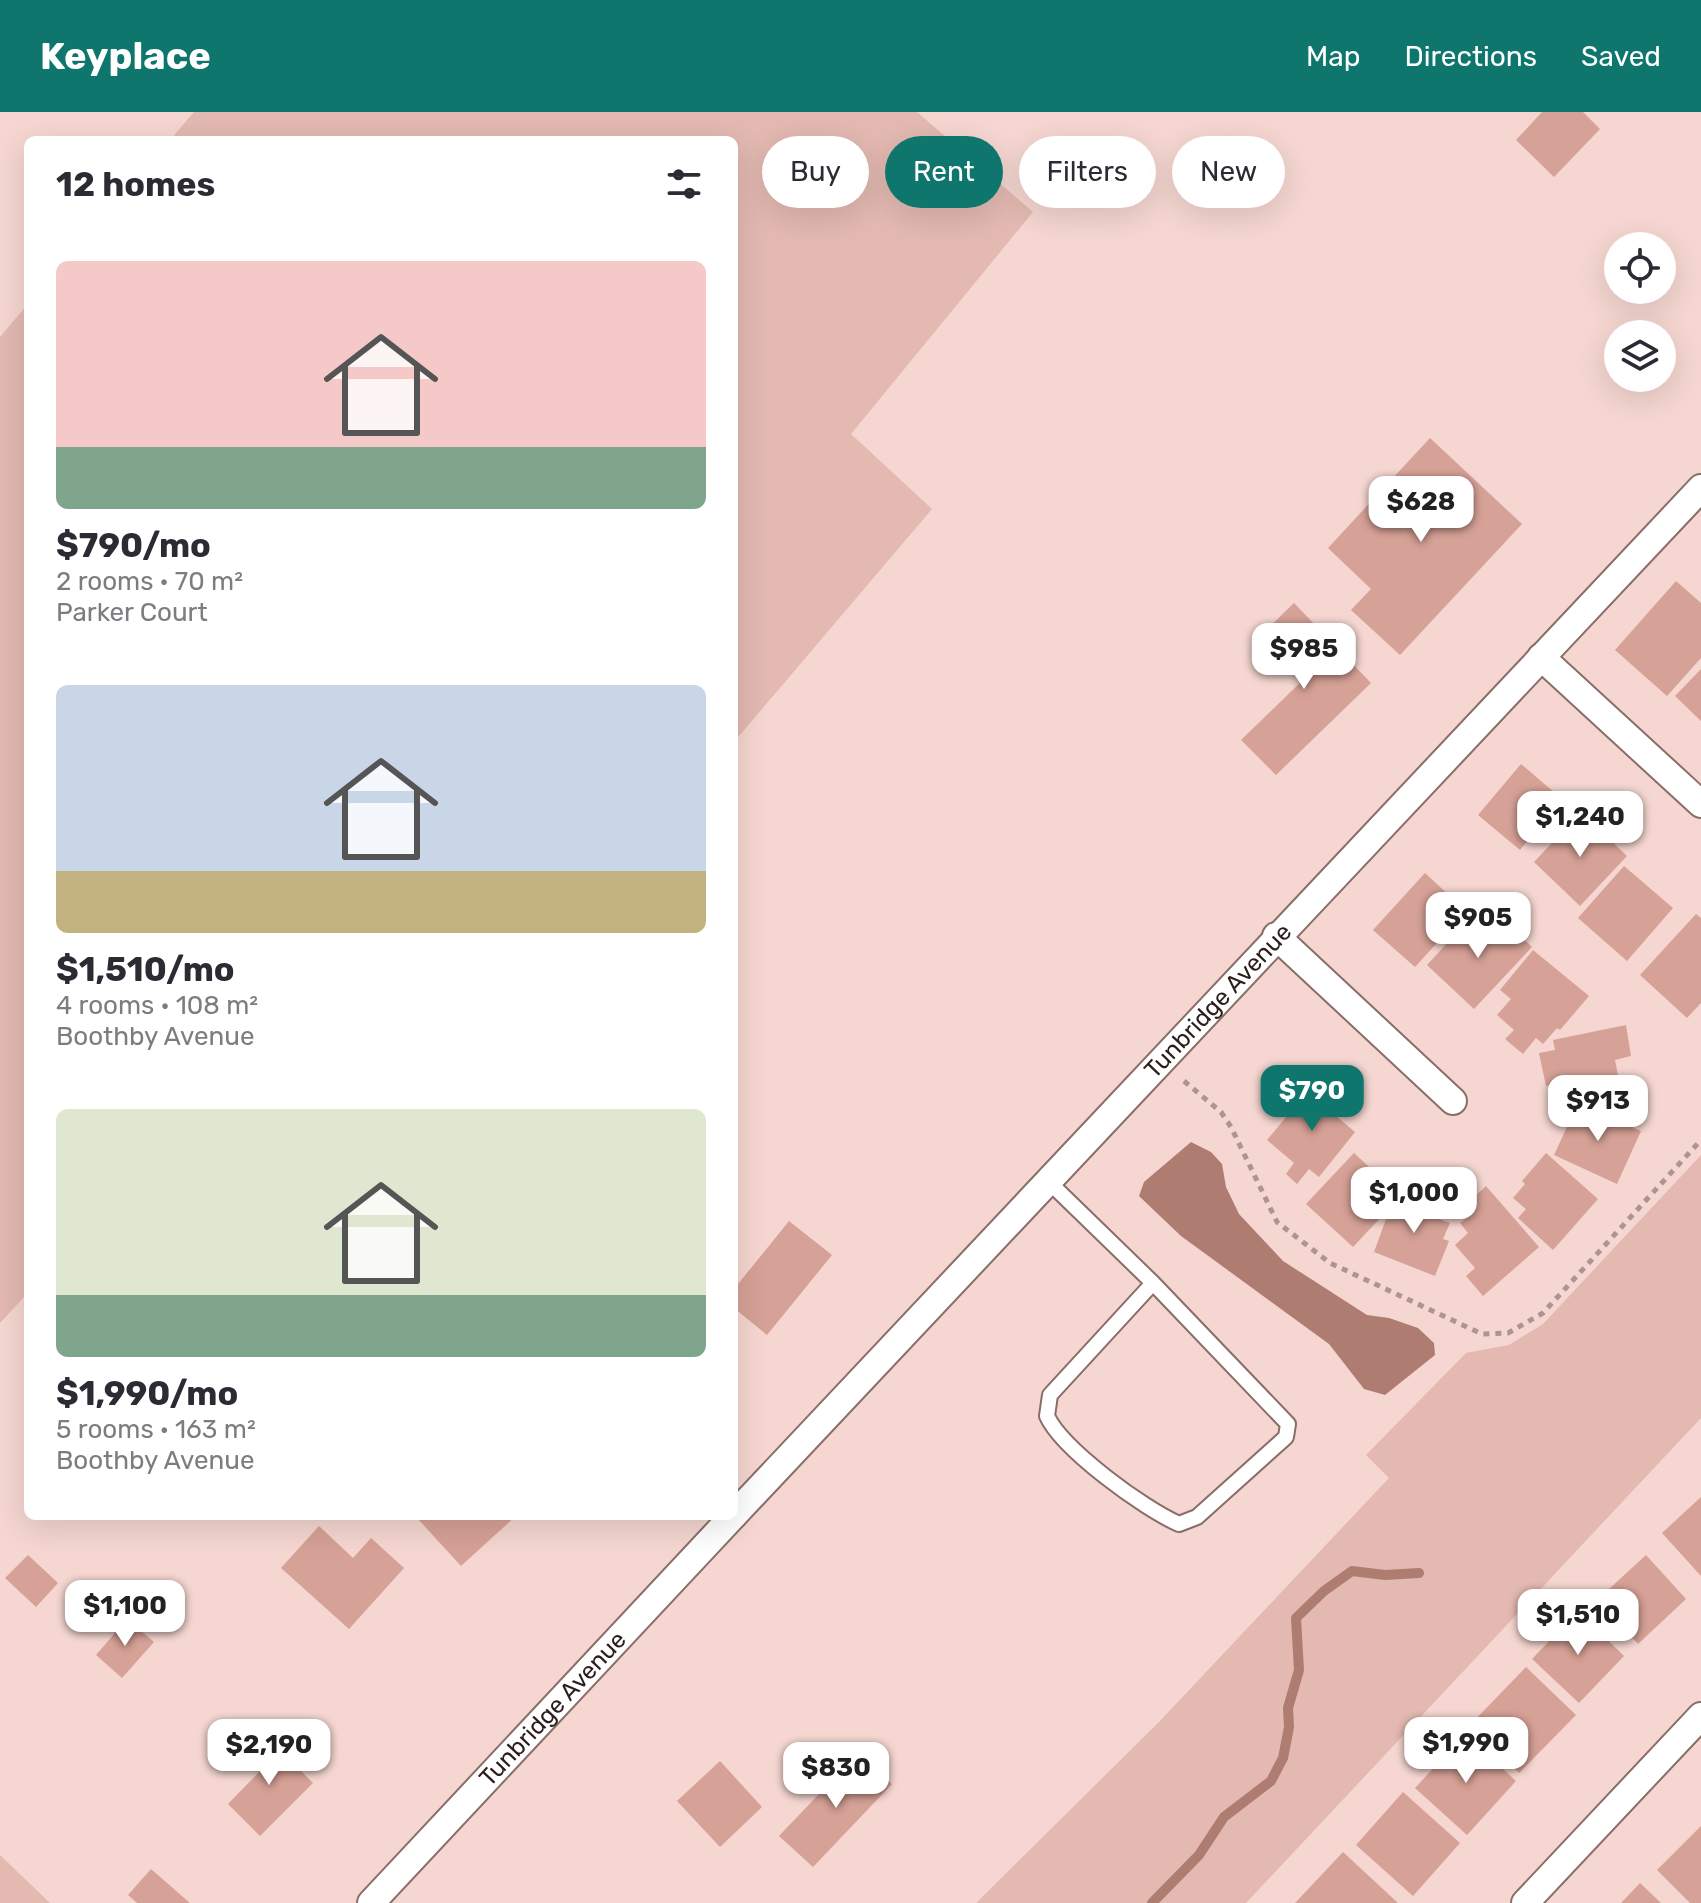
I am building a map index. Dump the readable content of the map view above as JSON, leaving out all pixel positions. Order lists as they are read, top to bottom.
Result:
{
  "streets": {
    "street": ["Tunbridge Avenue"]
  },
  "page": {
    "header": "Keyplace",
    "nav": ["Map", "Directions", "Saved"],
    "chip": [
      "Buy",
      "Rent",
      "Filters",
      "New"
    ],
    "heading": "12 homes",
    "list": [
      {
        "name": "$790/mo",
        "note": "2 rooms · 70 m² · Parker Court"
      },
      {
        "name": "$1,510/mo",
        "note": "4 rooms · 108 m² · Boothby Avenue"
      },
      {
        "name": "$1,990/mo",
        "note": "5 rooms · 163 m² · Boothby Avenue"
      }
    ],
    "price": [
      "$628",
      "$985",
      "$1,240",
      "$905",
      "$790",
      "$913",
      "$1,000",
      "$1,100",
      "$1,510",
      "$1,990",
      "$2,190",
      "$830"
    ]
  }
}
